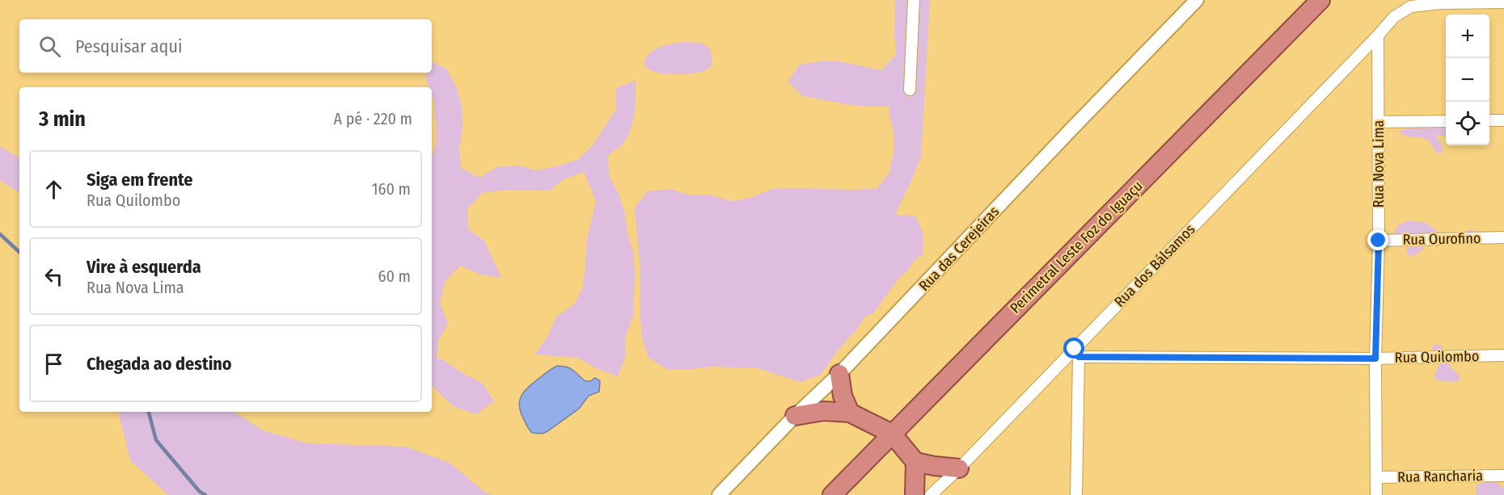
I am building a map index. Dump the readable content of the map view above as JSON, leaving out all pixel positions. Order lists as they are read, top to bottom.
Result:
{
  "streets": {
    "highway": ["Perimetral Leste Foz do Iguaçu"],
    "street": [
      "Rua Nova Lima",
      "Rua Ourofino",
      "Rua das Cerejeiras",
      "Rua dos Bálsamos",
      "Rua Quilombo",
      "Rua Rancharia"
    ]
  },
  "crossings": [
    ["Rua Nova Lima", "Rua Ourofino"],
    ["Rua Nova Lima", "Rua dos Bálsamos"],
    ["Rua Nova Lima", "Rua Quilombo"],
    ["Rua Nova Lima", "Rua Rancharia"],
    ["Rua dos Bálsamos", "Rua Quilombo"]
  ],
  "page": {
    "map_buttons": ["+", "−"],
    "search": "Pesquisar aqui",
    "heading": ["3 min", "A pé · 220 m"],
    "list": [
      ["Siga em frente", "Rua Quilombo", "160 m"],
      ["Vire à esquerda", "Rua Nova Lima", "60 m"],
      "Chegada ao destino"
    ]
  }
}
